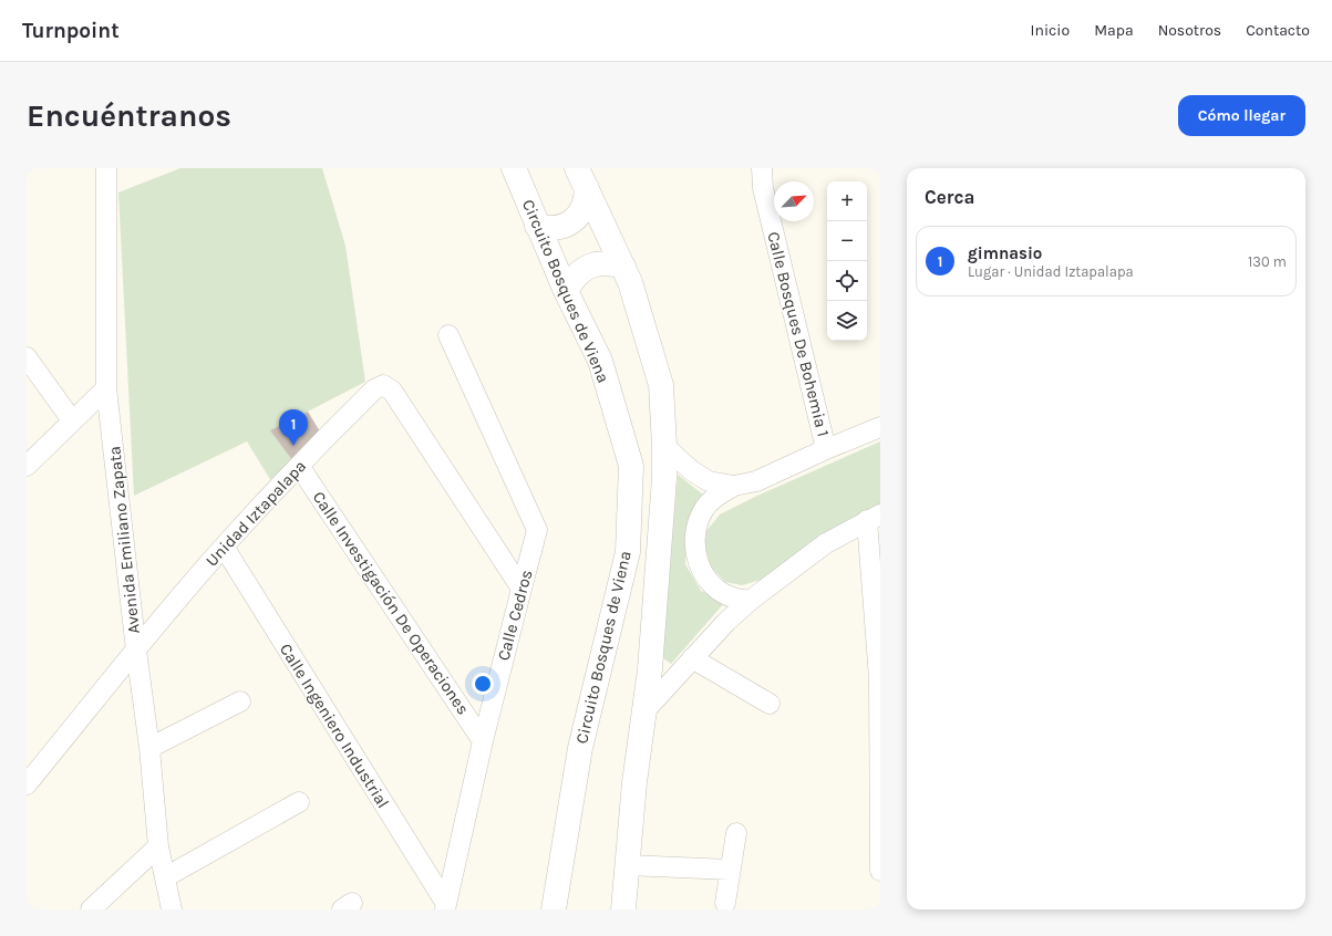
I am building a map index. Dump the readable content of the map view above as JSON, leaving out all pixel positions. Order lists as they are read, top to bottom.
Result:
{
  "streets": {
    "main road": ["Circuito Bosques de Viena"],
    "street": [
      "Calle Bosques De Bohemia 1",
      "Unidad Iztapalapa",
      "Avenida Emiliano Zapata",
      "Calle Investigación De Operaciones",
      "Calle Cedros",
      "Calle Ingeniero Industrial"
    ]
  },
  "crossings": [
    ["Unidad Iztapalapa", "Avenida Emiliano Zapata"],
    ["Unidad Iztapalapa", "Calle Investigación De Operaciones"],
    ["Unidad Iztapalapa", "Calle Cedros"],
    ["Unidad Iztapalapa", "Calle Ingeniero Industrial"],
    ["Calle Investigación De Operaciones", "Calle Cedros"],
    ["Calle Cedros", "Calle Ingeniero Industrial"]
  ],
  "north": "top right",
  "page": {
    "header": "Turnpoint",
    "nav": [
      "Inicio",
      "Mapa",
      "Nosotros",
      "Contacto"
    ],
    "buttons": "Cómo llegar",
    "title": "Encuéntranos",
    "heading": "Cerca",
    "map_buttons": ["+", "−"],
    "list": [
      {
        "mark": "1",
        "name": "gimnasio",
        "note": "Lugar · Unidad Iztapalapa",
        "value": "130 m"
      }
    ],
    "pins": "1"
  }
}
